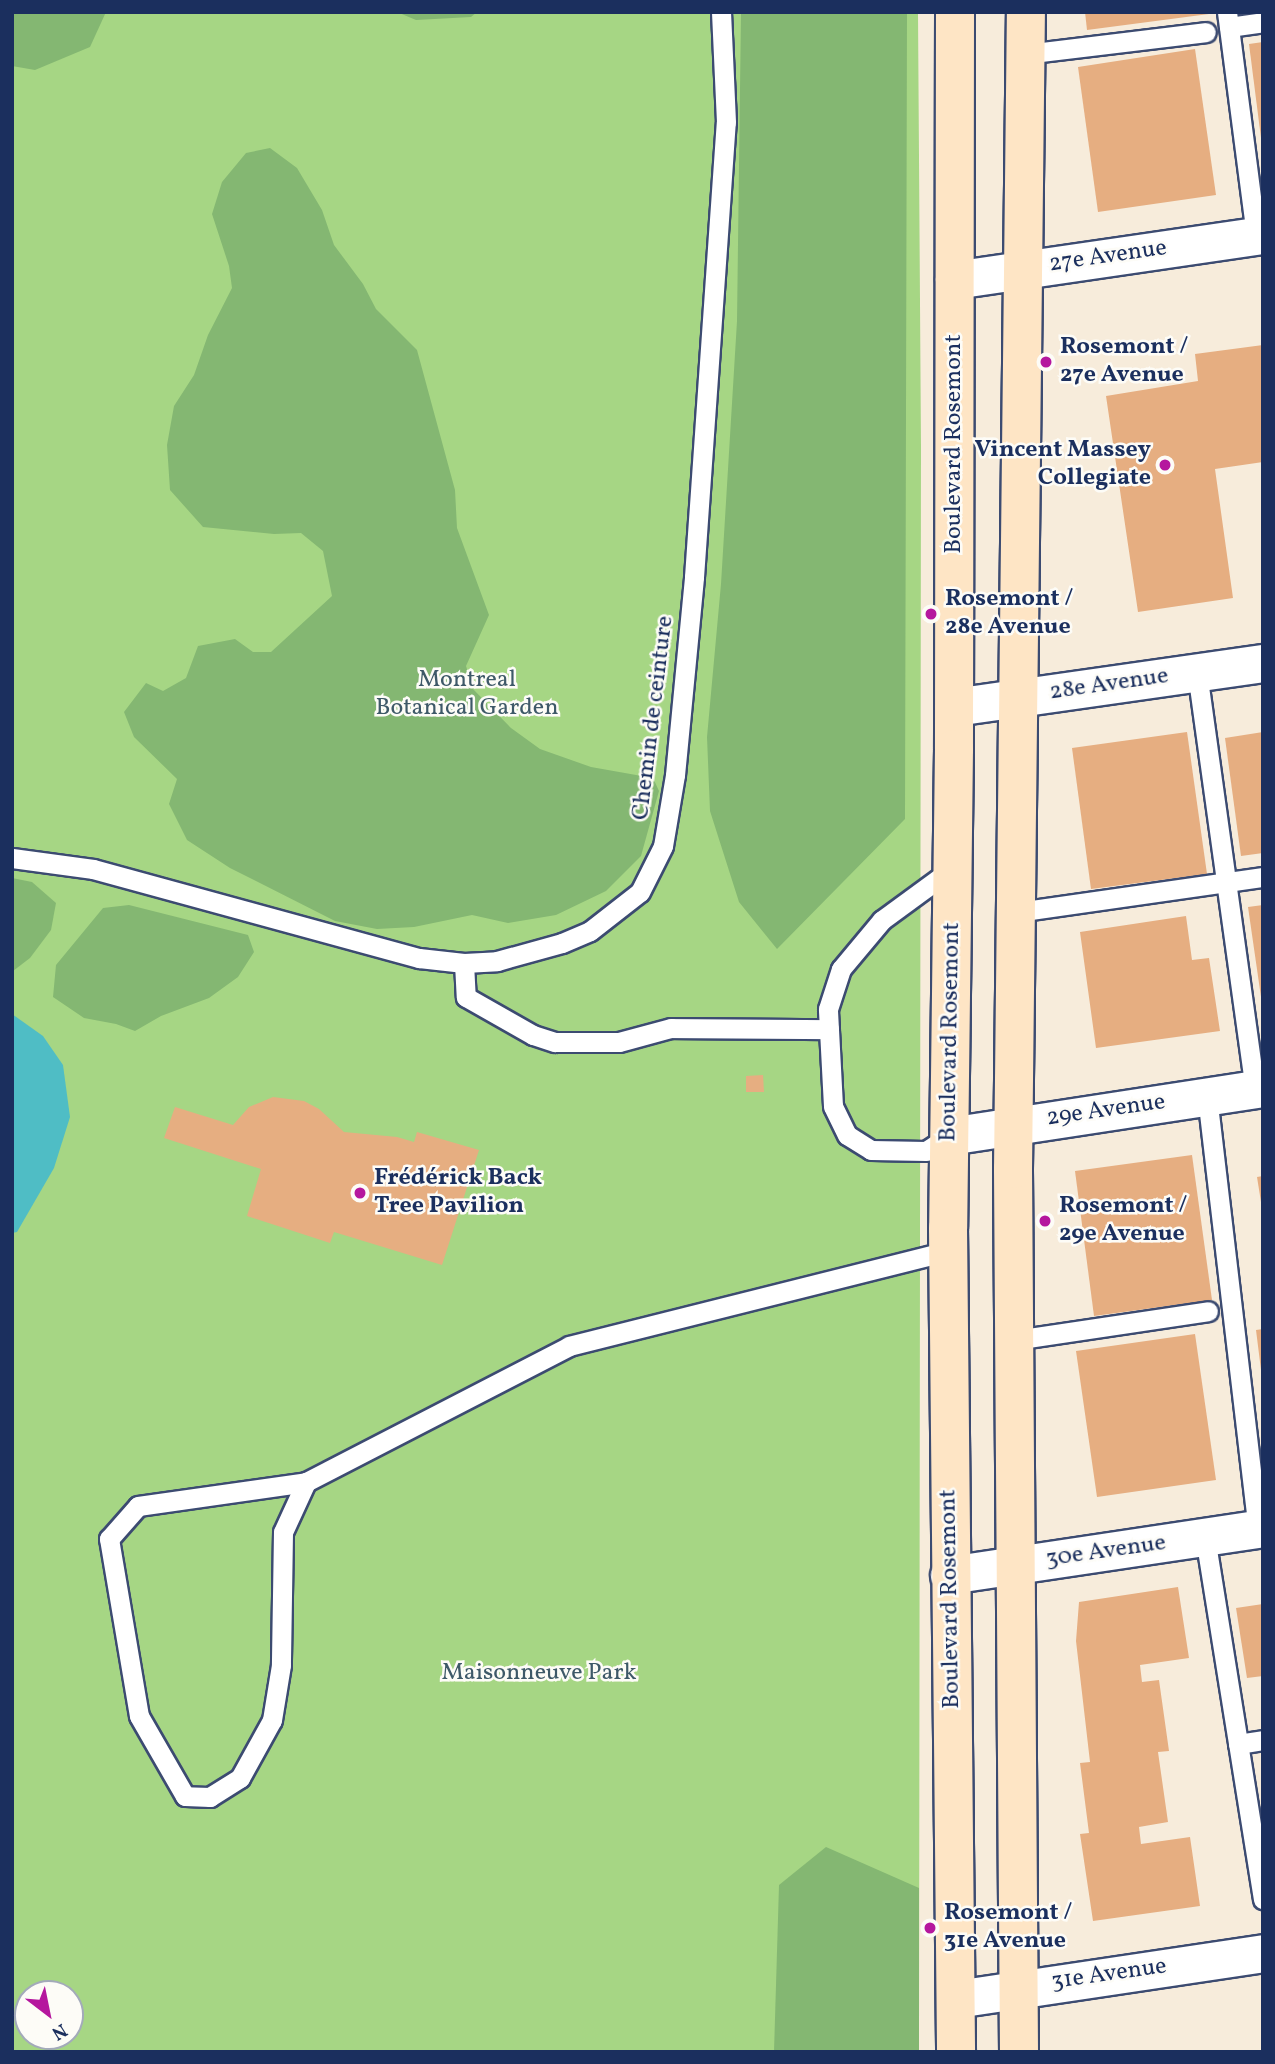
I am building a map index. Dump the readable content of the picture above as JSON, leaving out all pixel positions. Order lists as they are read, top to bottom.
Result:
{
  "streets": {
    "main road": ["Boulevard Rosemont"],
    "street": [
      "27e Avenue",
      "28e Avenue",
      "29e Avenue",
      "30e Avenue",
      "31e Avenue"
    ],
    "lane": ["Chemin de ceinture"]
  },
  "crossings": [
    ["27e Avenue", "Boulevard Rosemont"],
    ["Boulevard Rosemont", "28e Avenue"],
    ["Boulevard Rosemont", "29e Avenue"],
    ["Boulevard Rosemont", "30e Avenue"],
    ["Boulevard Rosemont", "31e Avenue"]
  ],
  "parks": ["Montreal Botanical Garden", "Maisonneuve Park"],
  "places": [
    "Rosemont / 27e Avenue",
    "Vincent Massey Collegiate",
    "Rosemont / 28e Avenue",
    "Frédérick Back Tree Pavilion",
    "Rosemont / 29e Avenue",
    "Rosemont / 31e Avenue"
  ],
  "north": "bottom right"
}
